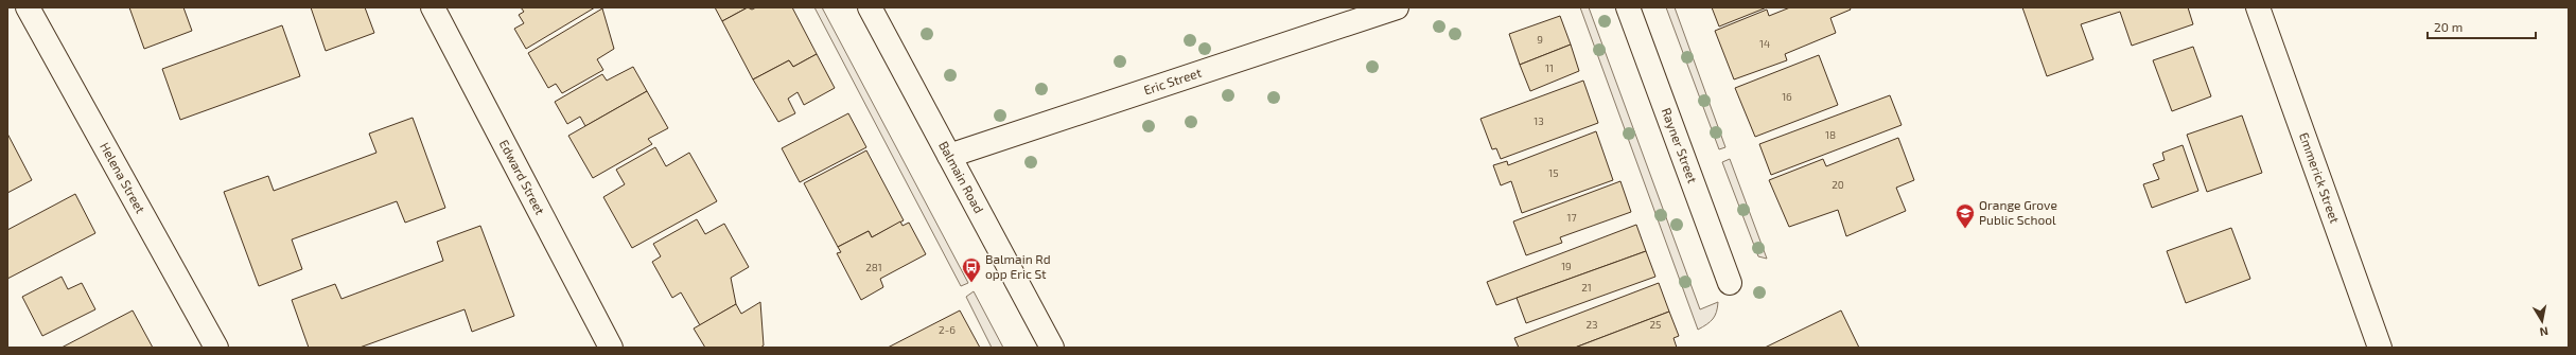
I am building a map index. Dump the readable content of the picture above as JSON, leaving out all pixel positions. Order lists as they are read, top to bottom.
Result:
{
  "streets": {
    "street": [
      "Eric Street",
      "Rayner Street",
      "Helena Street",
      "Edward Street",
      "Balmain Road",
      "Emmerick Street"
    ]
  },
  "crossings": [
    ["Eric Street", "Balmain Road"]
  ],
  "places": {
    "school or university": ["Orange Grove Public School"],
    "bus stop": ["Balmain Rd opp Eric St"]
  },
  "house_numbers": [
    "9",
    "14",
    "11",
    "16",
    "13",
    "18",
    "15",
    "20",
    "17",
    "19",
    "281",
    "21",
    "23",
    "25",
    "2-6"
  ],
  "scale_bar": "20 m",
  "north": "bottom"
}
